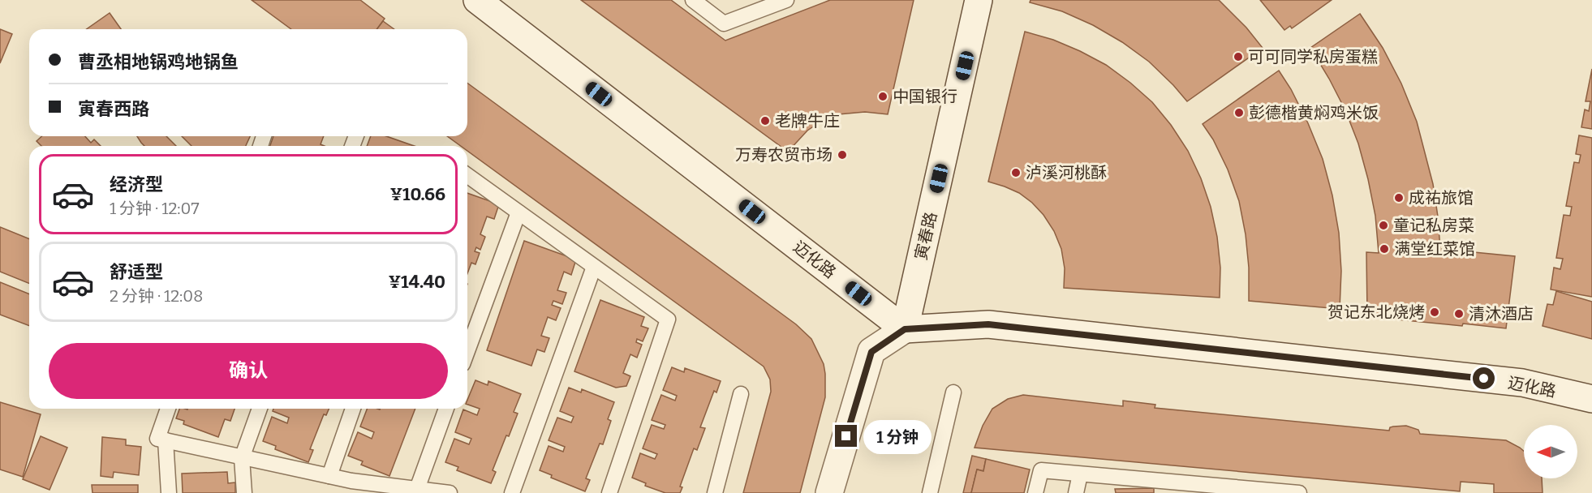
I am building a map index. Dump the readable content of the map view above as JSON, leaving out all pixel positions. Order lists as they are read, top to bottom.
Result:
{
  "streets": {
    "street": ["寅春路", "迈化路"]
  },
  "crossings": [
    ["寅春路", "迈化路"]
  ],
  "places": [
    "可可同学私房蛋糕",
    "中国银行",
    "彭德楷黄焖鸡米饭",
    "老牌牛庄",
    "万寿农贸市场",
    "泸溪河桃酥",
    "成祐旅馆",
    "童记私房菜",
    "满堂红菜馆",
    "贺记东北烧烤",
    "清沐酒店"
  ],
  "north": "left",
  "page": {
    "banner": ["曹丞相地锅鸡地锅鱼", "寅春西路"],
    "list": [
      {
        "name": "经济型",
        "note": "1 分钟 · 12:07",
        "value": "¥10.66"
      },
      {
        "name": "舒适型",
        "note": "2 分钟 · 12:08",
        "value": "¥14.40"
      }
    ],
    "buttons": "确认",
    "bubble": "1 分钟"
  }
}
